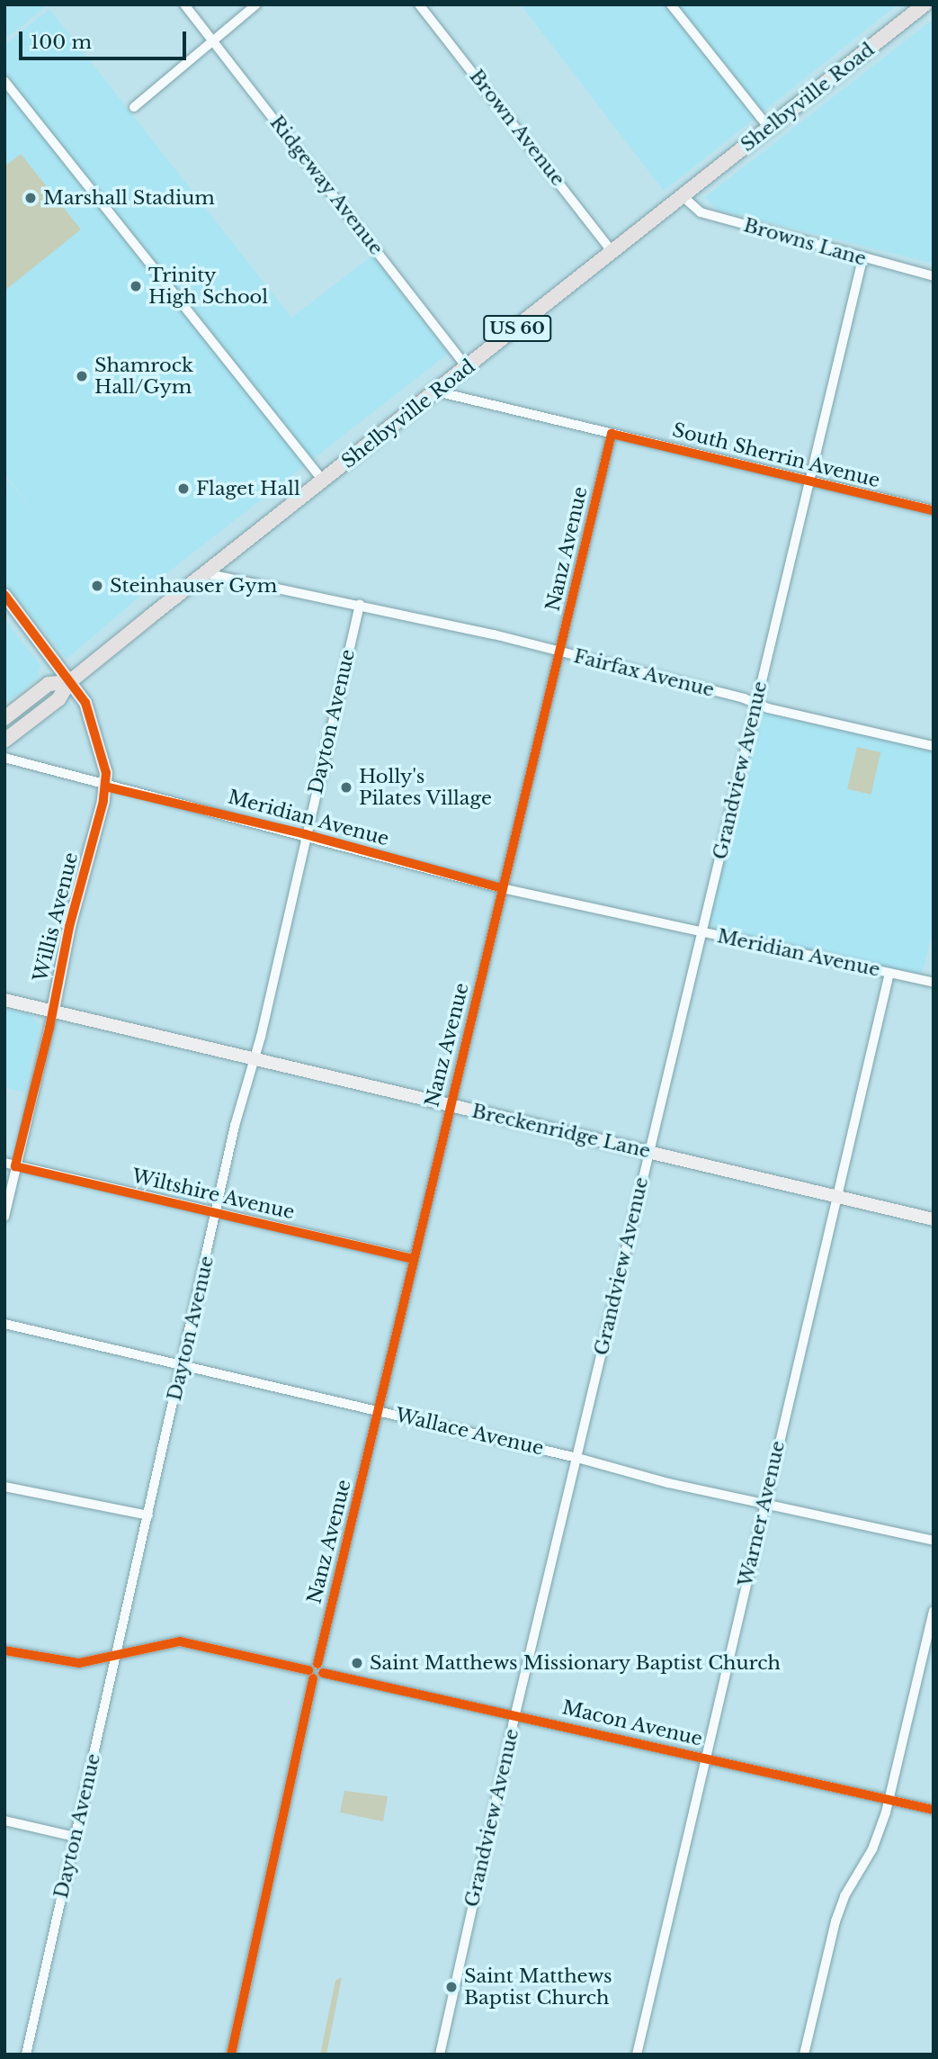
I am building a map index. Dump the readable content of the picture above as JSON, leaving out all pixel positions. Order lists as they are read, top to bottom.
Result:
{
  "streets": {
    "main road": [
      "Shelbyville Road",
      "US 60",
      "Willis Avenue",
      "Breckenridge Lane"
    ],
    "street": [
      "Brown Avenue",
      "Ridgeway Avenue",
      "Browns Lane",
      "South Sherrin Avenue",
      "Nanz Avenue",
      "Fairfax Avenue",
      "Dayton Avenue",
      "Grandview Avenue",
      "Meridian Avenue",
      "Wiltshire Avenue",
      "Wallace Avenue",
      "Warner Avenue",
      "Macon Avenue"
    ]
  },
  "crossings": [
    ["Shelbyville Road", "Brown Avenue"],
    ["Shelbyville Road", "Ridgeway Avenue"],
    ["Shelbyville Road", "Browns Lane"],
    ["Shelbyville Road", "South Sherrin Avenue"],
    ["Shelbyville Road", "Fairfax Avenue"],
    ["Shelbyville Road", "Willis Avenue"],
    ["Browns Lane", "Grandview Avenue"],
    ["South Sherrin Avenue", "Nanz Avenue"],
    ["South Sherrin Avenue", "Grandview Avenue"],
    ["Nanz Avenue", "Fairfax Avenue"],
    ["Nanz Avenue", "Meridian Avenue"],
    ["Nanz Avenue", "Breckenridge Lane"],
    ["Nanz Avenue", "Wiltshire Avenue"],
    ["Nanz Avenue", "Wallace Avenue"],
    ["Nanz Avenue", "Macon Avenue"],
    ["Fairfax Avenue", "Dayton Avenue"],
    ["Fairfax Avenue", "Grandview Avenue"],
    ["Dayton Avenue", "Meridian Avenue"],
    ["Dayton Avenue", "Breckenridge Lane"],
    ["Dayton Avenue", "Wiltshire Avenue"],
    ["Dayton Avenue", "Wallace Avenue"],
    ["Grandview Avenue", "Meridian Avenue"],
    ["Grandview Avenue", "Breckenridge Lane"],
    ["Grandview Avenue", "Wallace Avenue"],
    ["Grandview Avenue", "Macon Avenue"],
    ["Meridian Avenue", "Willis Avenue"],
    ["Meridian Avenue", "Warner Avenue"],
    ["Willis Avenue", "Breckenridge Lane"],
    ["Willis Avenue", "Wiltshire Avenue"],
    ["Breckenridge Lane", "Warner Avenue"],
    ["Wallace Avenue", "Warner Avenue"],
    ["Warner Avenue", "Macon Avenue"]
  ],
  "places": [
    "Marshall Stadium",
    "Trinity High School",
    "Shamrock Hall/Gym",
    "Flaget Hall",
    "Steinhauser Gym",
    "Holly's Pilates Village",
    "Saint Matthews Missionary Baptist Church",
    "Saint Matthews Baptist Church"
  ],
  "scale_bar": "100 m"
}
